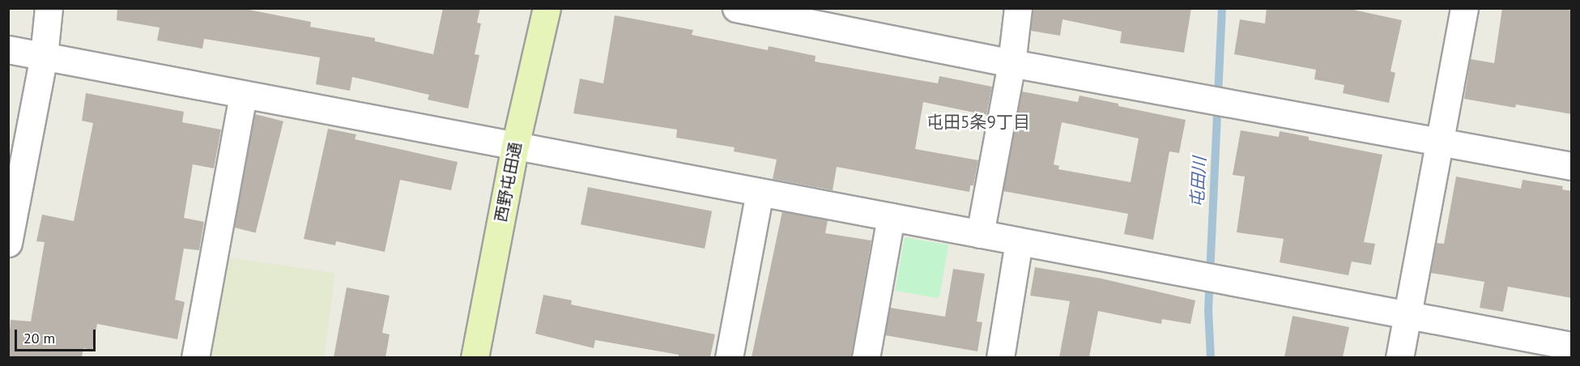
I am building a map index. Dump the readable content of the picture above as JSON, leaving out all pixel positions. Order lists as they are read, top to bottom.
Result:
{
  "streets": {
    "street": ["西野屯田通"]
  },
  "districts": ["屯田5条9丁目"],
  "water": ["屯田川"],
  "scale_bar": "20 m"
}
